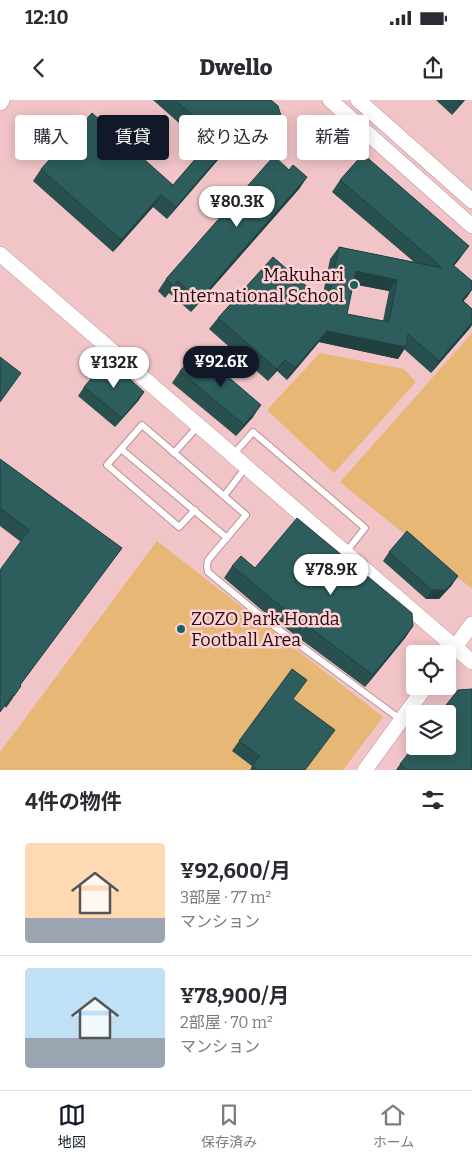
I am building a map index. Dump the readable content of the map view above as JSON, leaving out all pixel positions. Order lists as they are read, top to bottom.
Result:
{
  "places": ["Makuhari International School", "ZOZO Park Honda Football Area"],
  "page": {
    "status": "12:10",
    "header": "Dwello",
    "chip": [
      "購入",
      "賃貸",
      "絞り込み",
      "新着"
    ],
    "price": [
      "¥80.3K",
      "¥92.6K",
      "¥132K",
      "¥78.9K"
    ],
    "heading": "4件の物件",
    "list": [
      {
        "name": "¥92,600/月",
        "note": "3部屋 · 77 m² · マンション"
      },
      {
        "name": "¥78,900/月",
        "note": "2部屋 · 70 m² · マンション"
      }
    ],
    "tabs": ["地図", "保存済み", "ホーム"]
  }
}
